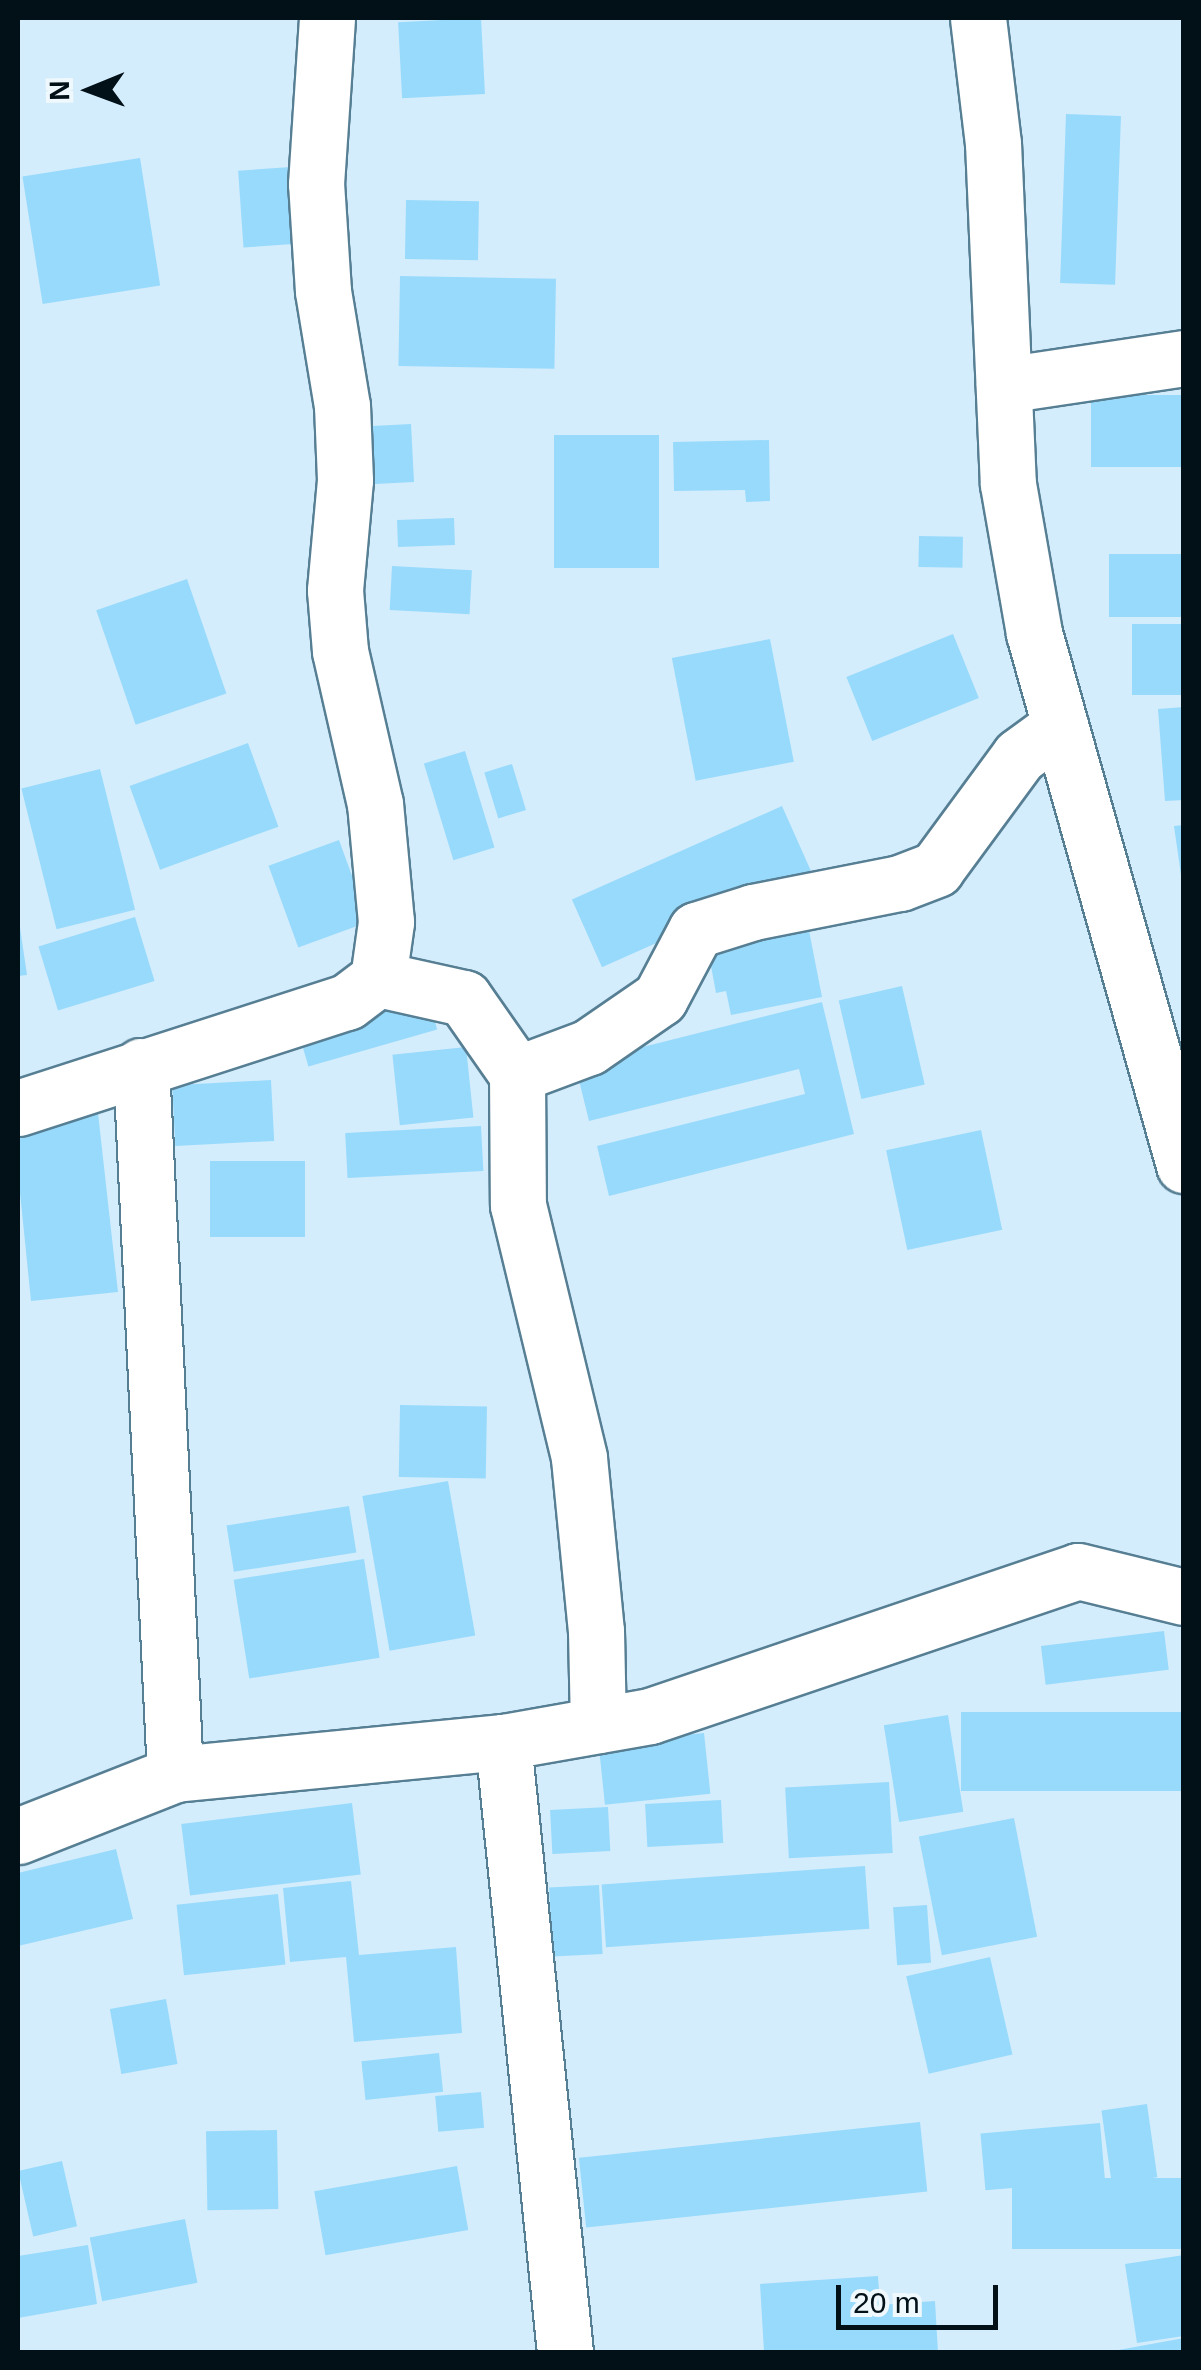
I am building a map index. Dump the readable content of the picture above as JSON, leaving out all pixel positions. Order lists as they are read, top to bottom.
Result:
{
  "scale_bar": "20 m",
  "north": "left"
}
